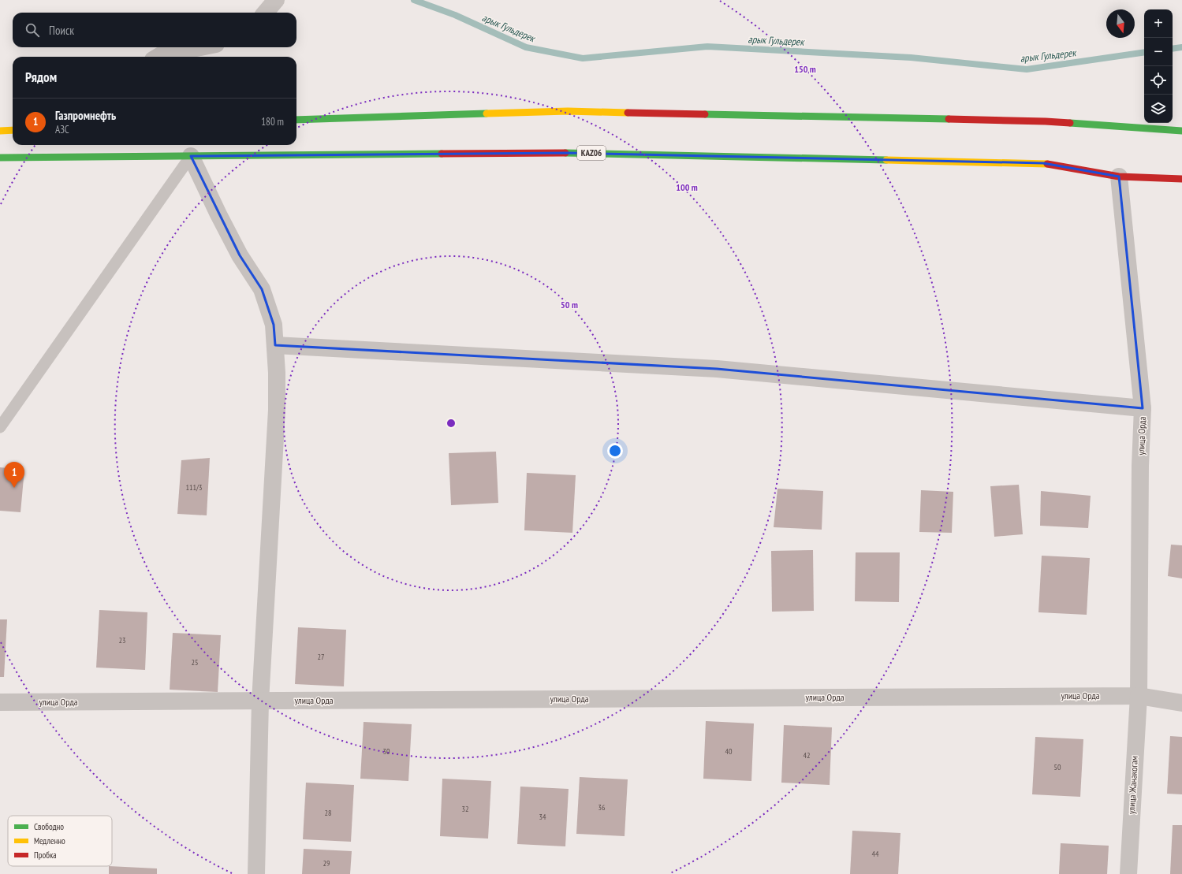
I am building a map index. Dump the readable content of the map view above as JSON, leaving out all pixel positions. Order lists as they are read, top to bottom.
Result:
{
  "streets": {
    "highway": ["KАZ06"],
    "street": ["улица Орда", "улица Жанакогам"]
  },
  "crossings": [
    ["KАZ06", "улица Орда"],
    ["улица Орда", "улица Жанакогам"]
  ],
  "water": ["арык Гульдерек"],
  "house_numbers": [
    "111/3",
    "23",
    "27",
    "25",
    "30",
    "40",
    "42",
    "50",
    "36",
    "32",
    "28",
    "34",
    "44",
    "29"
  ],
  "legend": ["Свободно", "Медленно", "Пробка"],
  "north": "bottom",
  "page": {
    "map_buttons": ["+", "−"],
    "search": "Поиск",
    "heading": "Рядом",
    "list": [
      {
        "mark": "1",
        "name": "Газпромнефть",
        "note": "АЗС",
        "value": "180 m"
      }
    ],
    "pins": "1"
  },
  "rings": ["150 m", "100 m", "50 m"]
}
